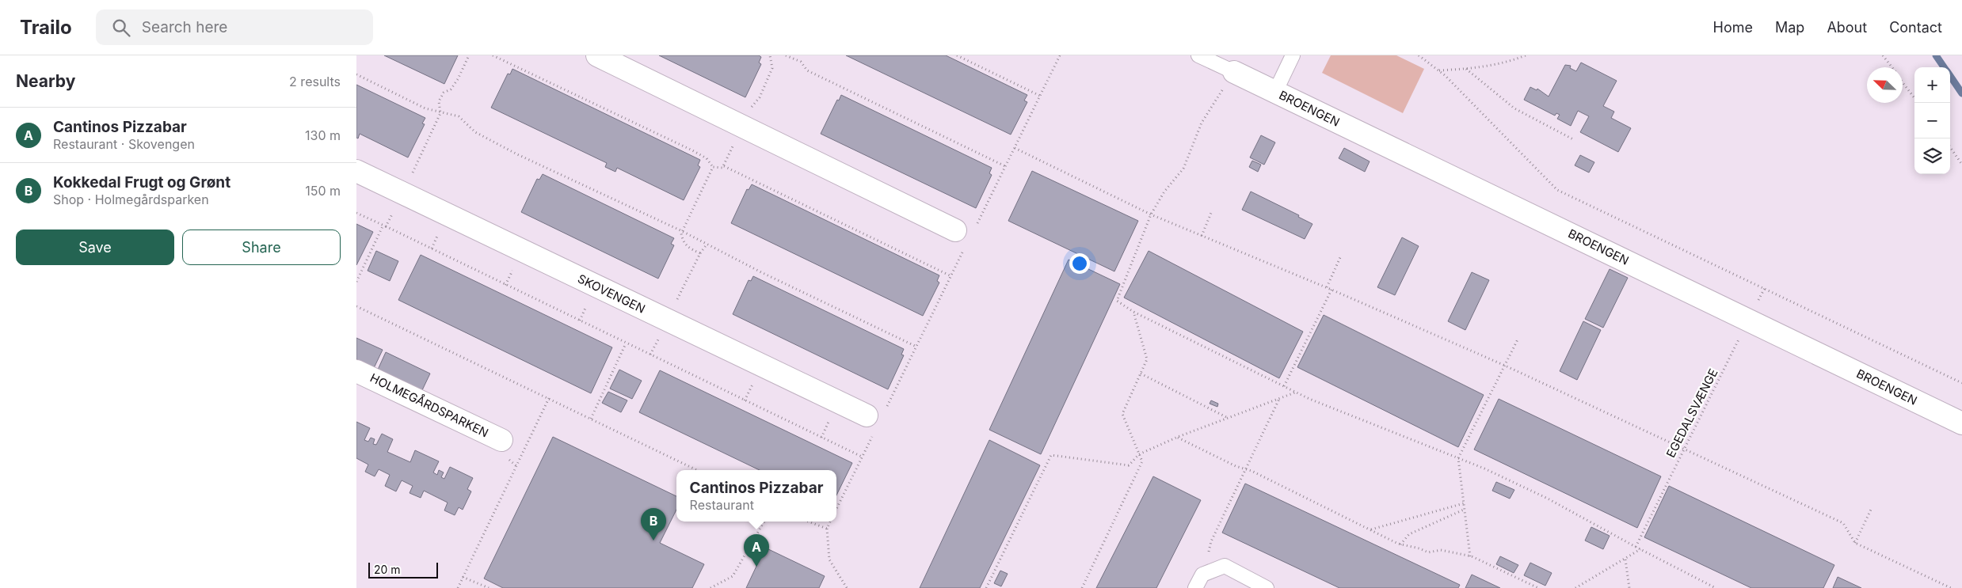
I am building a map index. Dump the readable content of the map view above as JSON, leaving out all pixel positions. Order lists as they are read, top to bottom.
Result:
{
  "streets": {
    "street": ["BROENGEN", "SKOVENGEN", "HOLMEGÅRDSPARKEN"],
    "path": ["EGEDALSVÆNGE"]
  },
  "crossings": [
    ["BROENGEN", "EGEDALSVÆNGE"]
  ],
  "scale_bar": "20 m",
  "north": "top left",
  "page": {
    "header": "Trailo",
    "search": "Search here",
    "nav": [
      "Home",
      "Map",
      "About",
      "Contact"
    ],
    "heading": ["Nearby", "2 results"],
    "map_buttons": ["+", "−"],
    "list": [
      {
        "mark": "A",
        "name": "Cantinos Pizzabar",
        "note": "Restaurant · Skovengen",
        "value": "130 m"
      },
      {
        "mark": "B",
        "name": "Kokkedal Frugt og Grønt",
        "note": "Shop · Holmegårdsparken",
        "value": "150 m"
      }
    ],
    "buttons": ["Save", "Share"],
    "popup": ["Cantinos Pizzabar", "Restaurant"],
    "pins": ["B", "A"],
    "scale": "20 m"
  }
}
